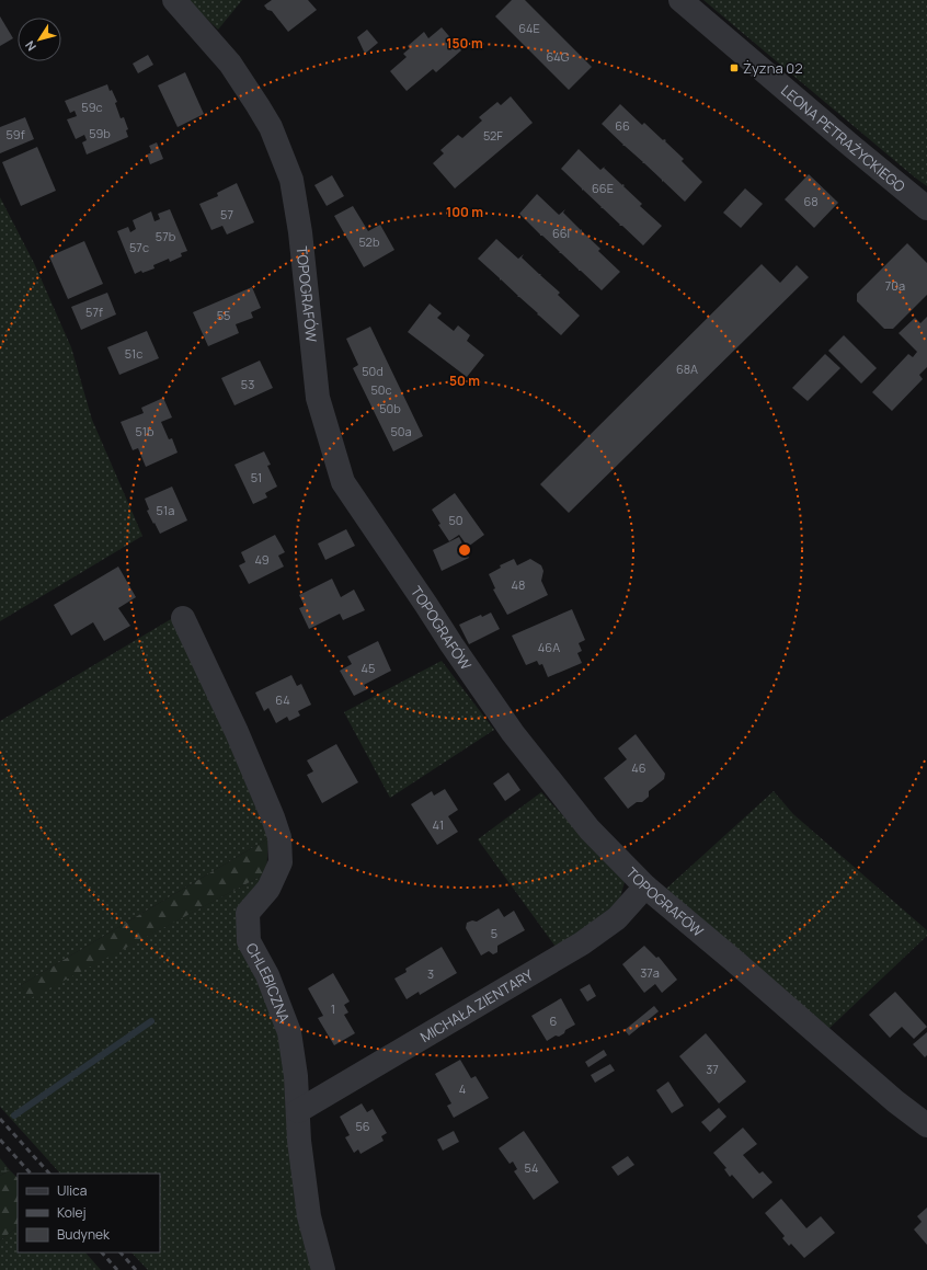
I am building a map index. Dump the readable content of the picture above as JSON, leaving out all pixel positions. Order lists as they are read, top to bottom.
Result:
{
  "streets": {
    "street": [
      "LEONA PETRAŻYCKIEGO",
      "TOPOGRAFÓW",
      "CHLEBICZNA",
      "MICHAŁA ZIENTARY"
    ]
  },
  "crossings": [
    ["TOPOGRAFÓW", "MICHAŁA ZIENTARY"],
    ["CHLEBICZNA", "MICHAŁA ZIENTARY"]
  ],
  "places": {
    "transit": ["Żyzna 02"]
  },
  "house_numbers": [
    "64E",
    "64G",
    "59c",
    "66",
    "59b",
    "59f",
    "52F",
    "66E",
    "68",
    "57",
    "66I",
    "57b",
    "52b",
    "57c",
    "70a",
    "57f",
    "55",
    "51c",
    "68A",
    "50d",
    "53",
    "50c",
    "50b",
    "51b",
    "50a",
    "51",
    "51a",
    "50",
    "49",
    "48",
    "46A",
    "45",
    "64",
    "46",
    "41",
    "5",
    "37a",
    "3",
    "1",
    "6",
    "37",
    "4",
    "56",
    "54"
  ],
  "legend": ["Ulica", "Kolej", "Budynek"],
  "north": "bottom left",
  "rings": ["150 m", "100 m", "50 m"]
}
